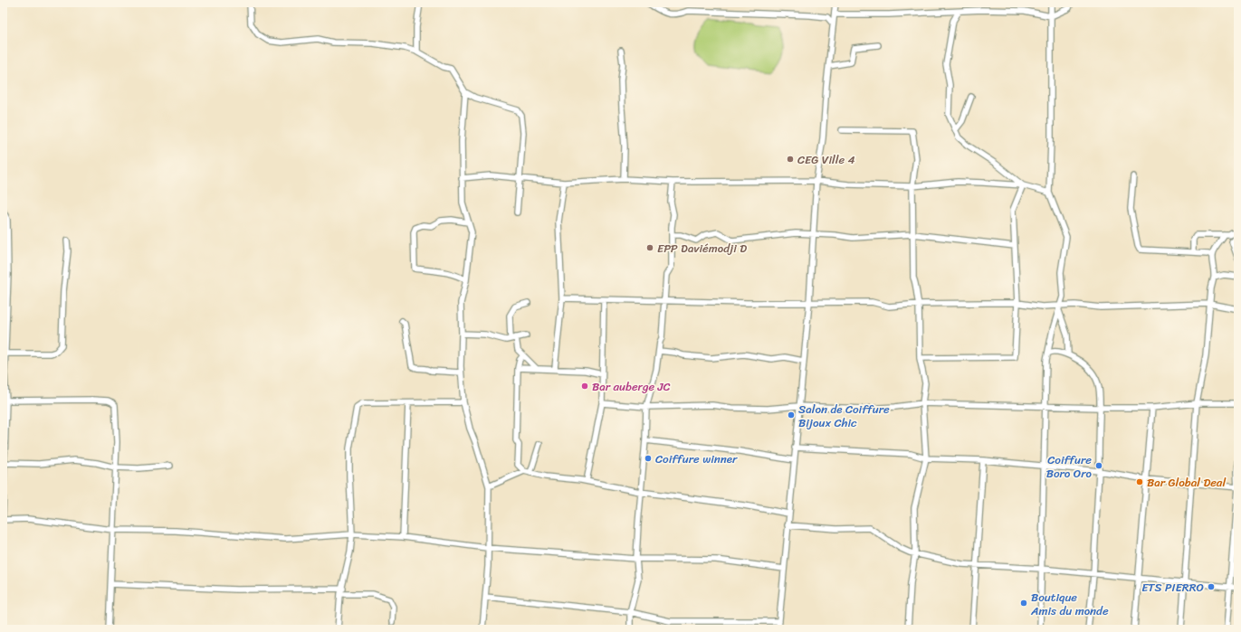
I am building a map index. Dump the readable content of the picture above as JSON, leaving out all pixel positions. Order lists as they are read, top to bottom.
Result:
{
  "places": [
    "CEG Ville 4",
    "EPP Daviémodji D",
    "Bar auberge JC",
    "Salon de Coiffure Bijoux Chic",
    "Coiffure winner",
    "Coiffure Boro Oro",
    "Bar Global Deal",
    "ETS PIERRO",
    "Boutique Amis du monde"
  ]
}
